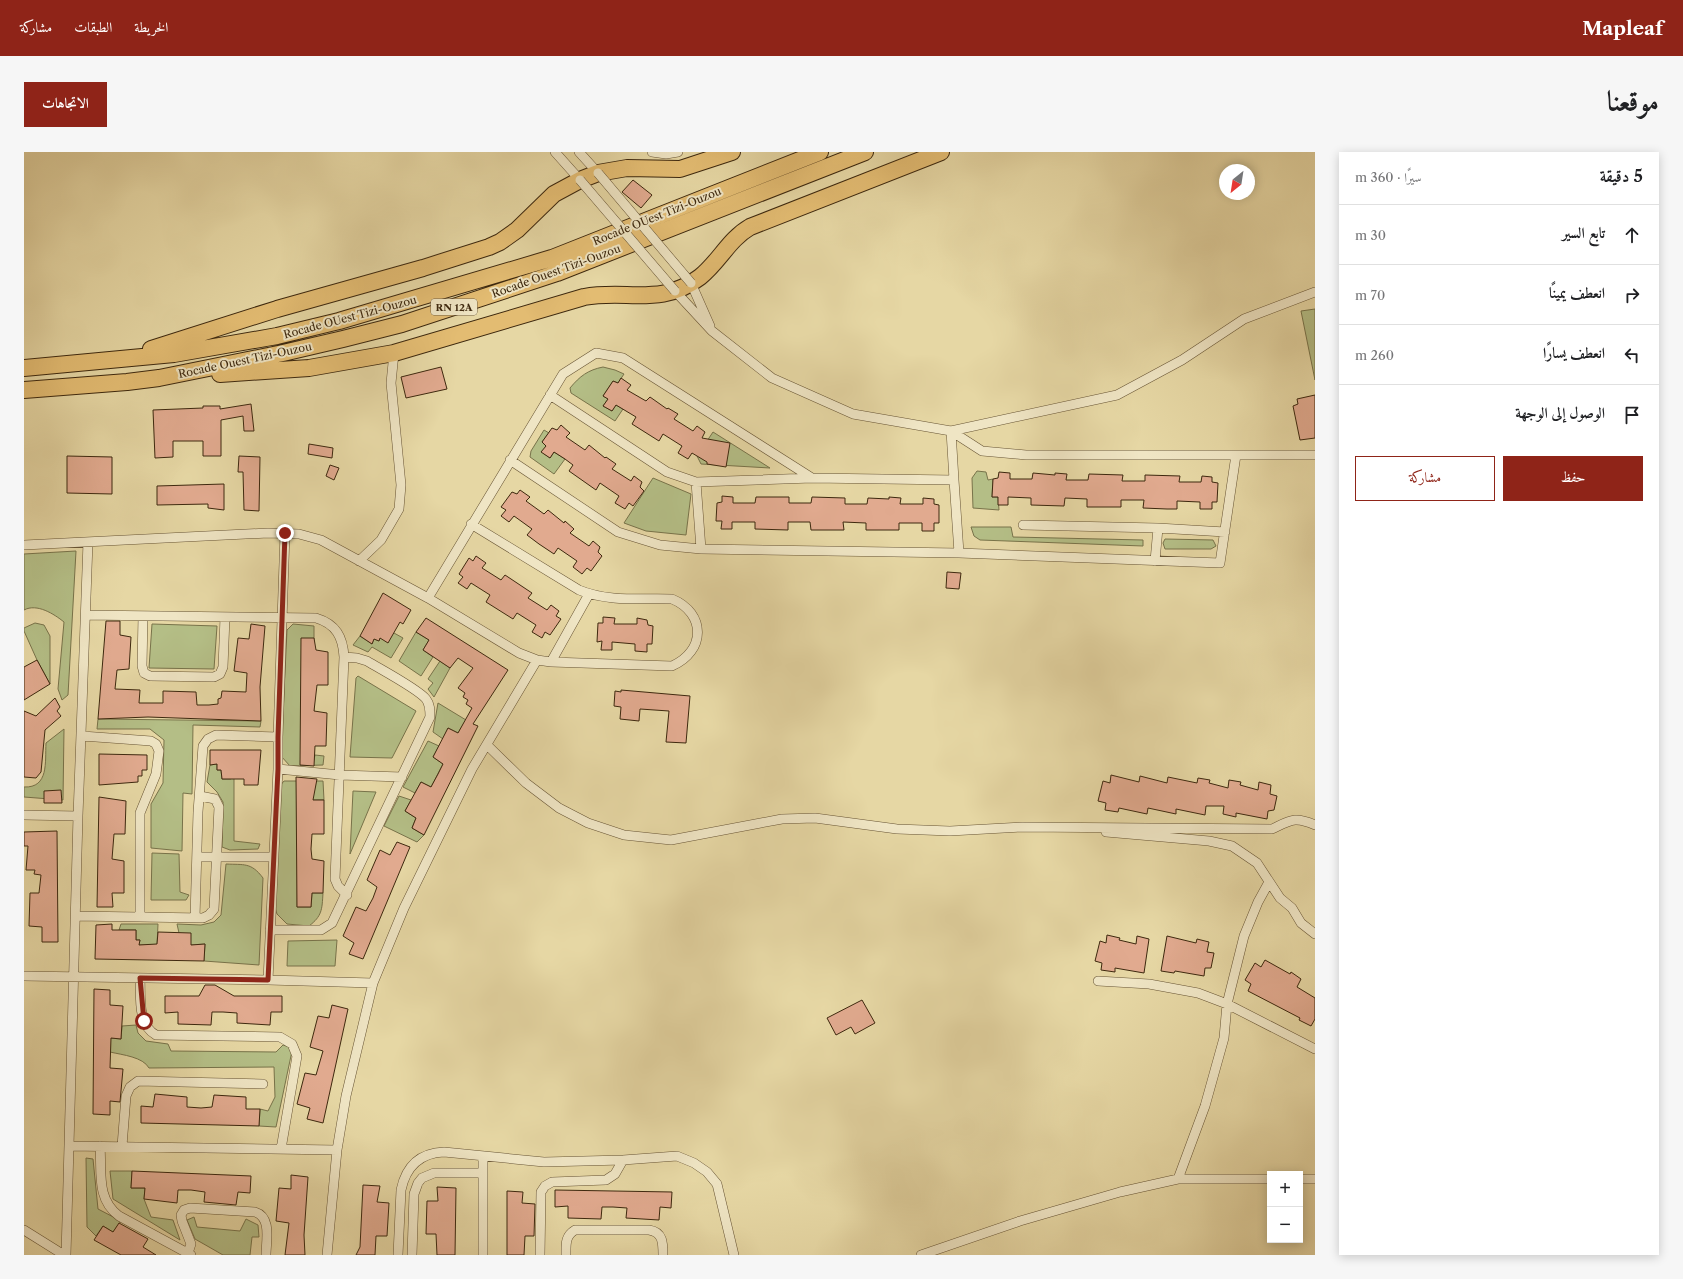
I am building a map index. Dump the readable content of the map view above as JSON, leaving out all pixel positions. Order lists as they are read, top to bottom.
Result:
{
  "streets": {
    "highway": ["Rocade OUest Tizi-Ouzou", "Rocade Ouest Tizi-Ouzou", "RN 12A"]
  },
  "north": "bottom left",
  "page": {
    "header": "Mapleaf",
    "nav": ["الخريطة", "الطبقات", "مشاركة"],
    "title": "موقعنا",
    "buttons": [
      "الاتجاهات",
      ["حفظ", "مشاركة"]
    ],
    "heading": ["5 دقيقة", "سيرًا · 360 m"],
    "list": [
      ["تابع السير", "30 m"],
      ["انعطف يمينًا", "70 m"],
      ["انعطف يسارًا", "260 m"],
      "الوصول إلى الوجهة"
    ],
    "map_buttons": ["+", "−"]
  }
}
